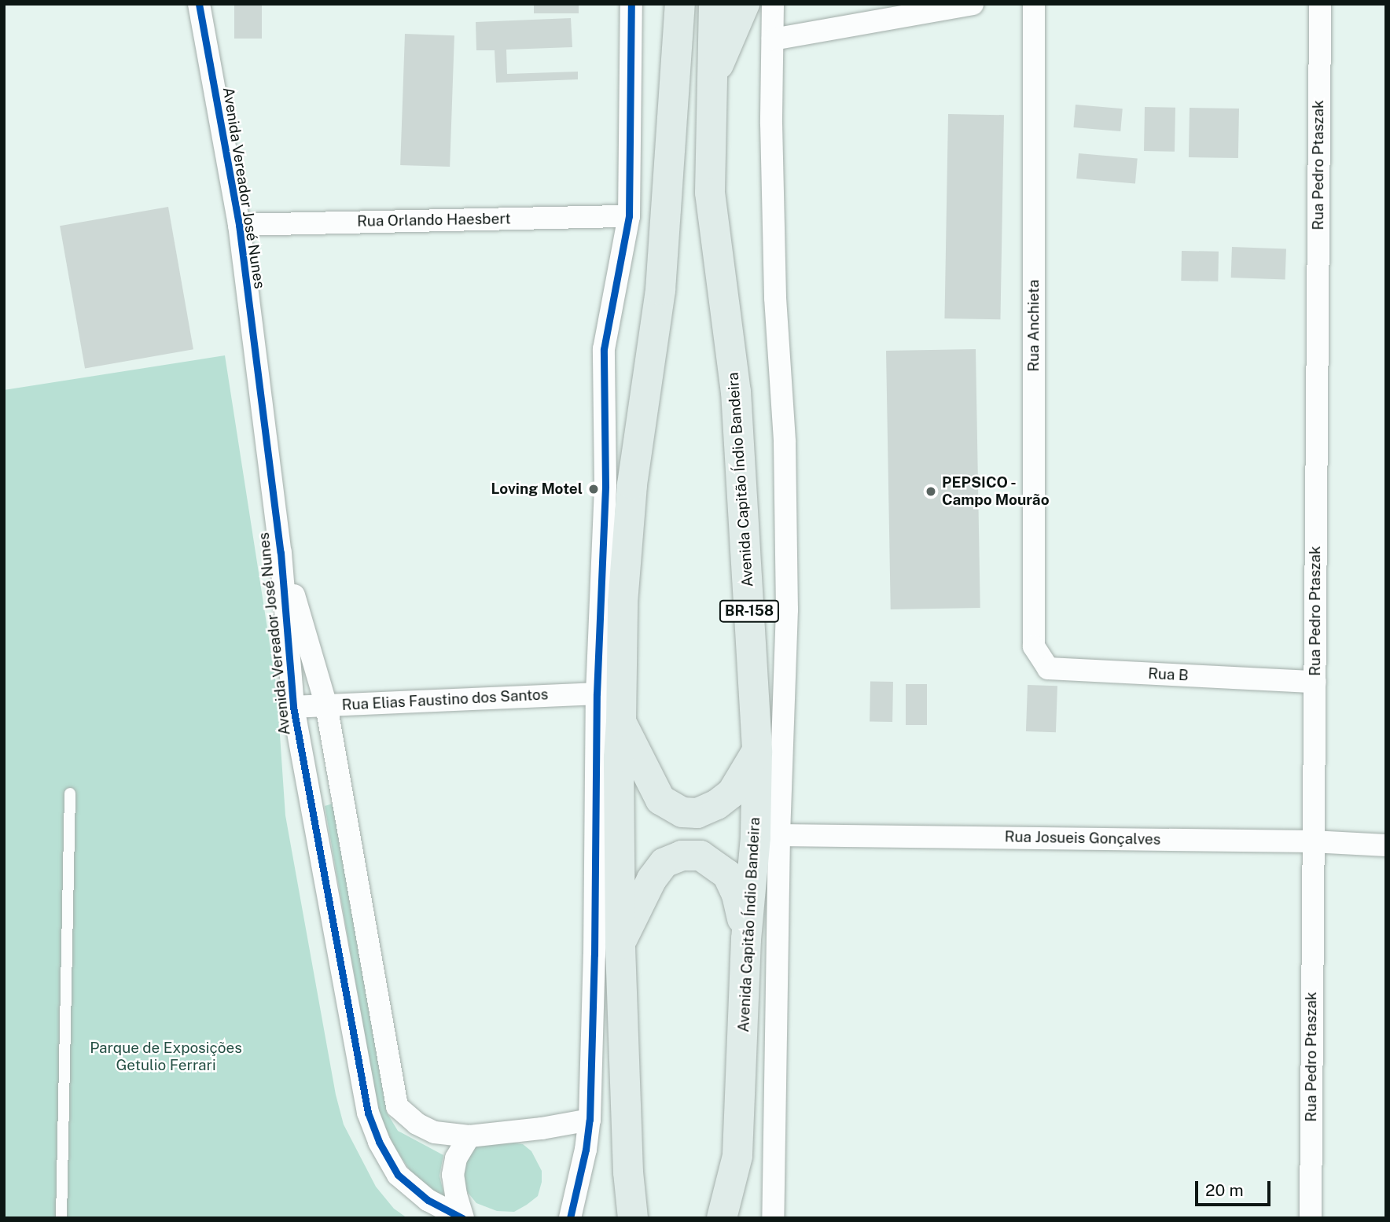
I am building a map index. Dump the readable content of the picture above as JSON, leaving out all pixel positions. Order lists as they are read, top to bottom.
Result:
{
  "streets": {
    "main road": ["Avenida Capitão Índio Bandeira", "BR-158"],
    "street": [
      "Rua Pedro Ptaszak",
      "Avenida Vereador José Nunes",
      "Rua Orlando Haesbert",
      "Rua Anchieta",
      "Rua B",
      "Rua Elias Faustino dos Santos",
      "Rua Josueis Gonçalves"
    ]
  },
  "crossings": [
    ["Rua Pedro Ptaszak", "Rua B"],
    ["Rua Pedro Ptaszak", "Rua Josueis Gonçalves"],
    ["Avenida Vereador José Nunes", "Rua Orlando Haesbert"],
    ["Avenida Vereador José Nunes", "Rua Elias Faustino dos Santos"],
    ["Rua Anchieta", "Rua B"]
  ],
  "parks": ["Parque de Exposições Getulio Ferrari"],
  "places": ["Loving Motel", "PEPSICO - Campo Mourão"],
  "scale_bar": "20 m"
}
